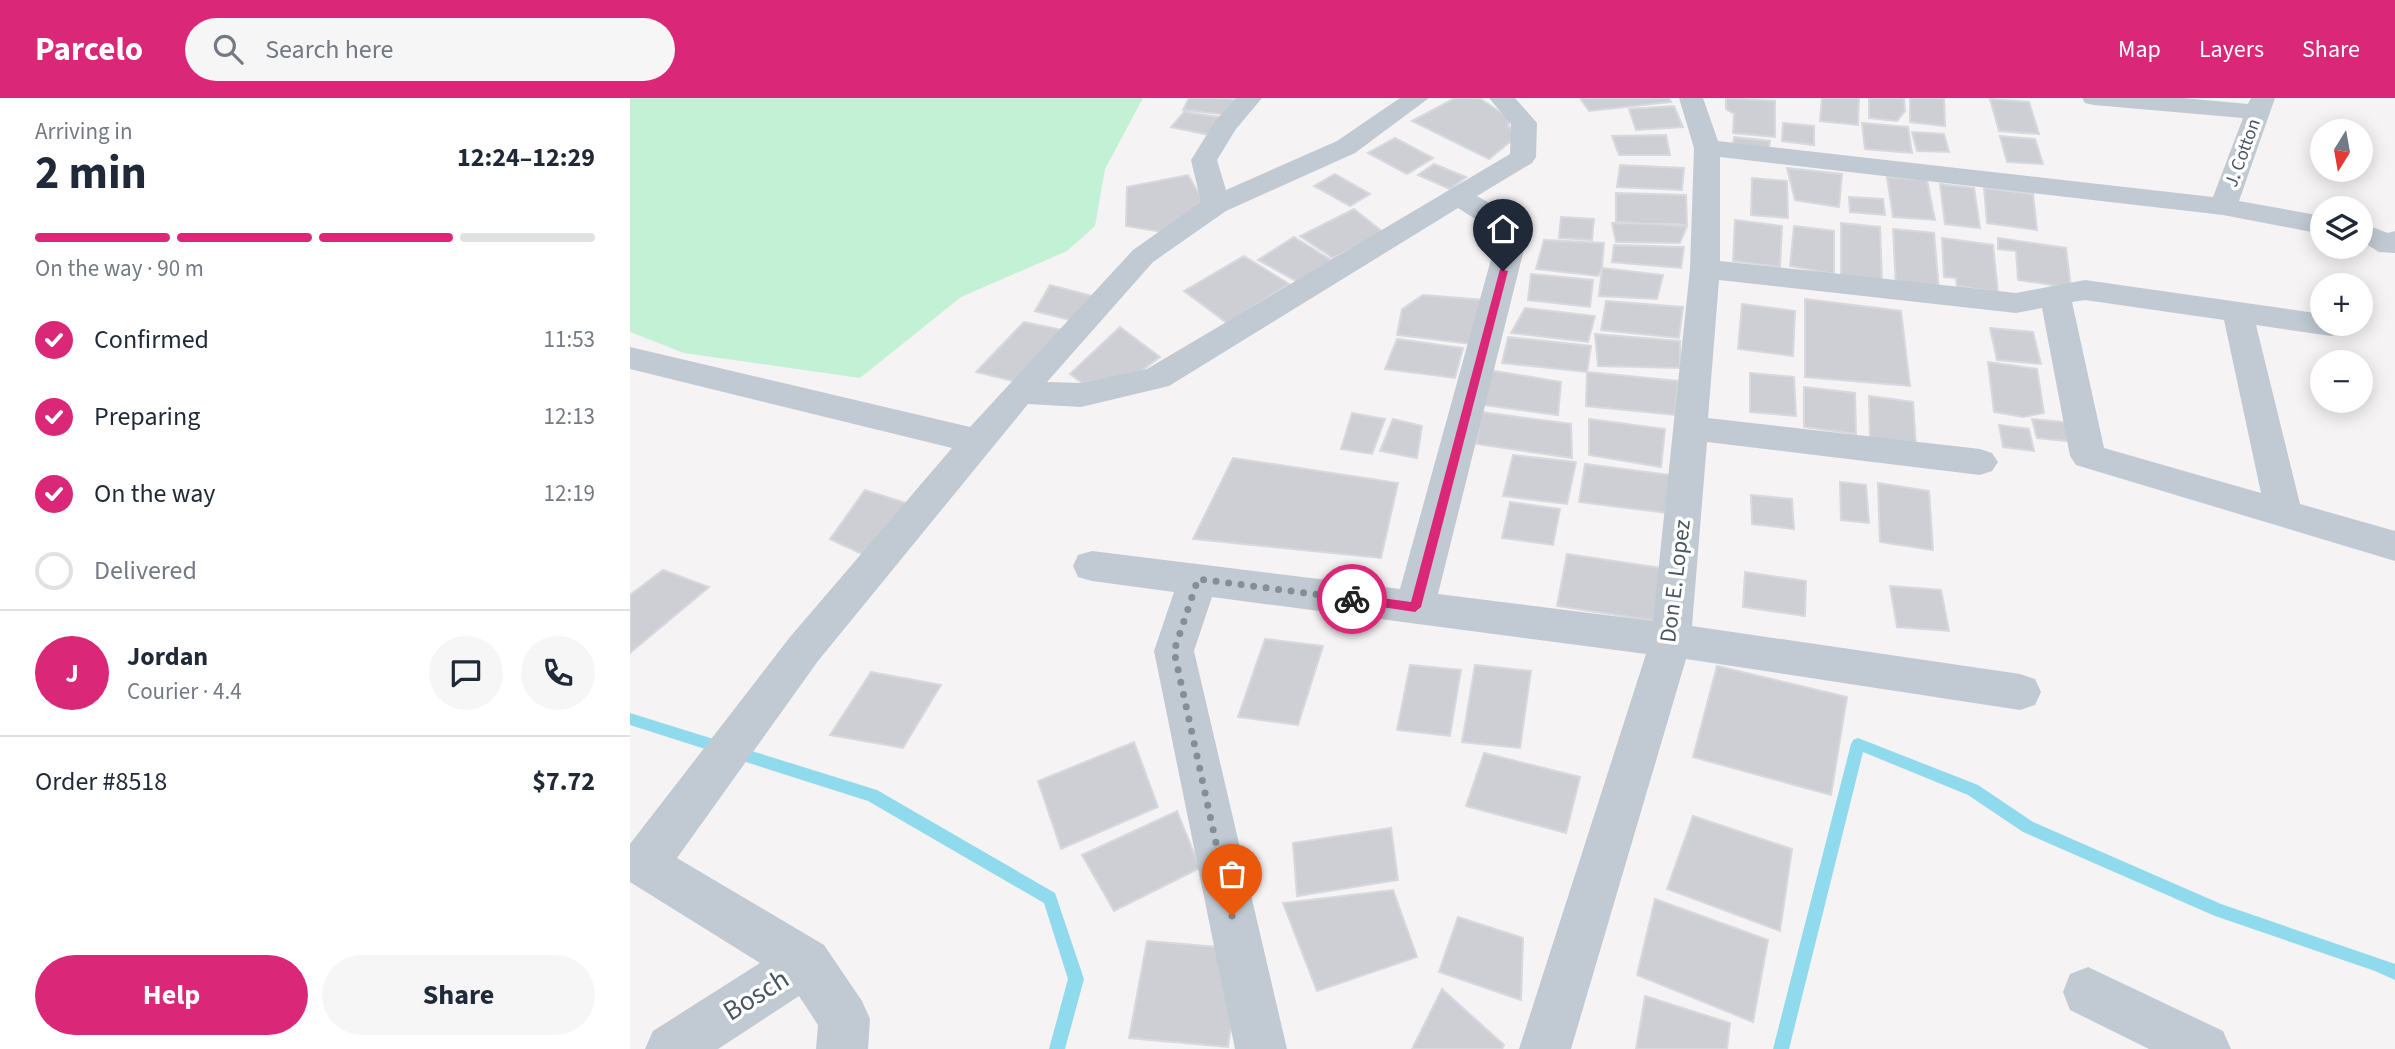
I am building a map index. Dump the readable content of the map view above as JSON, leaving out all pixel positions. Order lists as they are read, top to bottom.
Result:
{
  "streets": {
    "street": ["J. Cotton", "Don E. Lopez", "Bosch"]
  },
  "north": "bottom",
  "page": {
    "header": "Parcelo",
    "search": "Search here",
    "nav": ["Map", "Layers", "Share"],
    "heading": ["2 min", "Arriving in", "12:24–12:29"],
    "panel": [
      "Jordan",
      "Courier · 4.4",
      "Order #8518",
      "$7.72"
    ],
    "map_buttons": ["+", "−"],
    "bar": "On the way · 90 m",
    "list": [
      ["Confirmed", "11:53"],
      ["Preparing", "12:13"],
      ["On the way", "12:19"],
      "Delivered"
    ],
    "round": "J",
    "buttons": ["Help", "Share"]
  }
}
